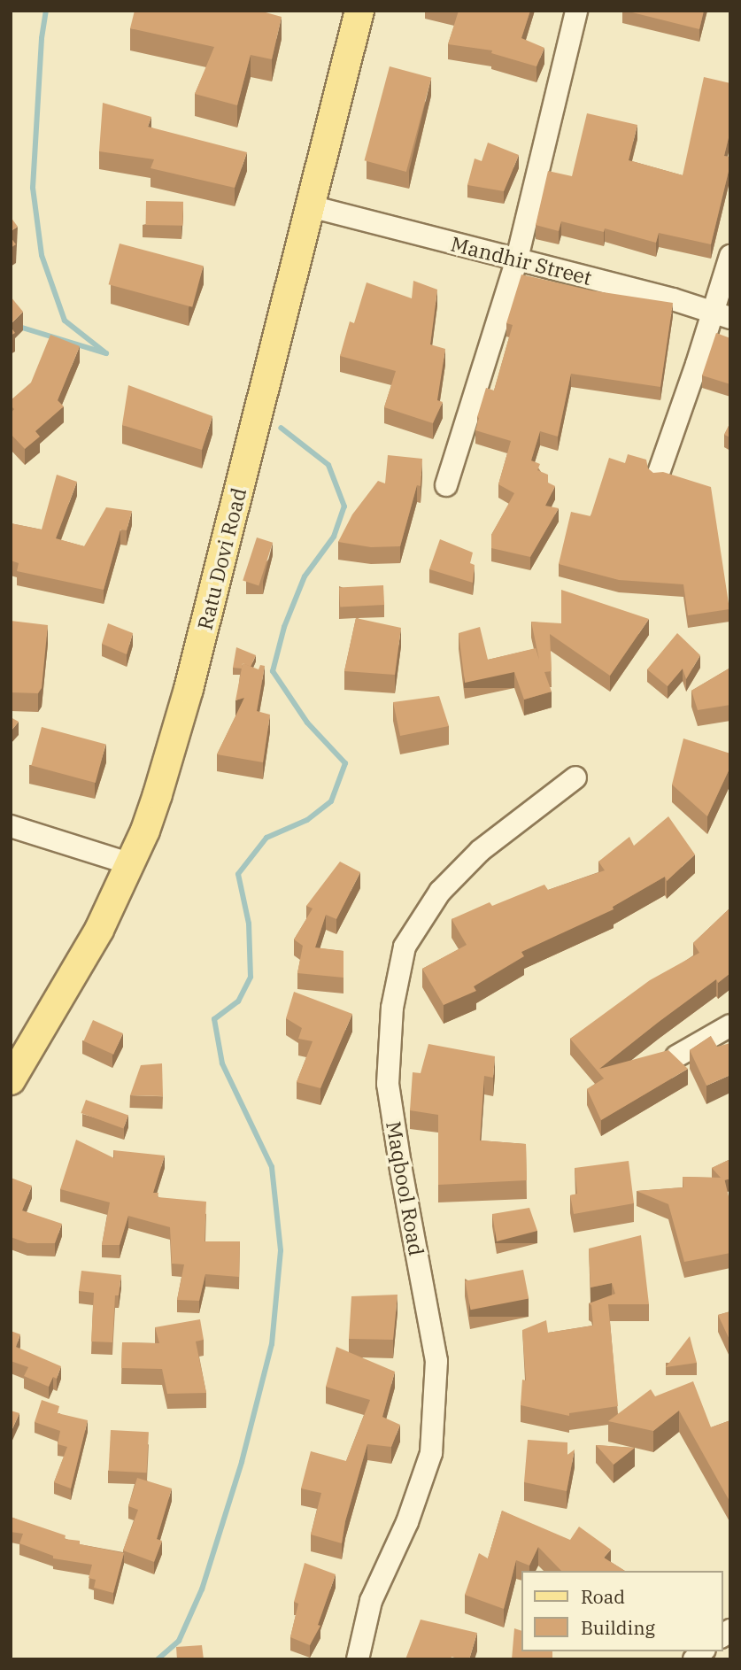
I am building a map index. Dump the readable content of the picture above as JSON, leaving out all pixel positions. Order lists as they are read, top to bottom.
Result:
{
  "streets": {
    "main road": ["Ratu Dovi Road"],
    "street": ["Mandhir Street", "Maqbool Road"]
  },
  "crossings": [
    ["Mandhir Street", "Ratu Dovi Road"]
  ],
  "legend": ["Road", "Building"]
}
